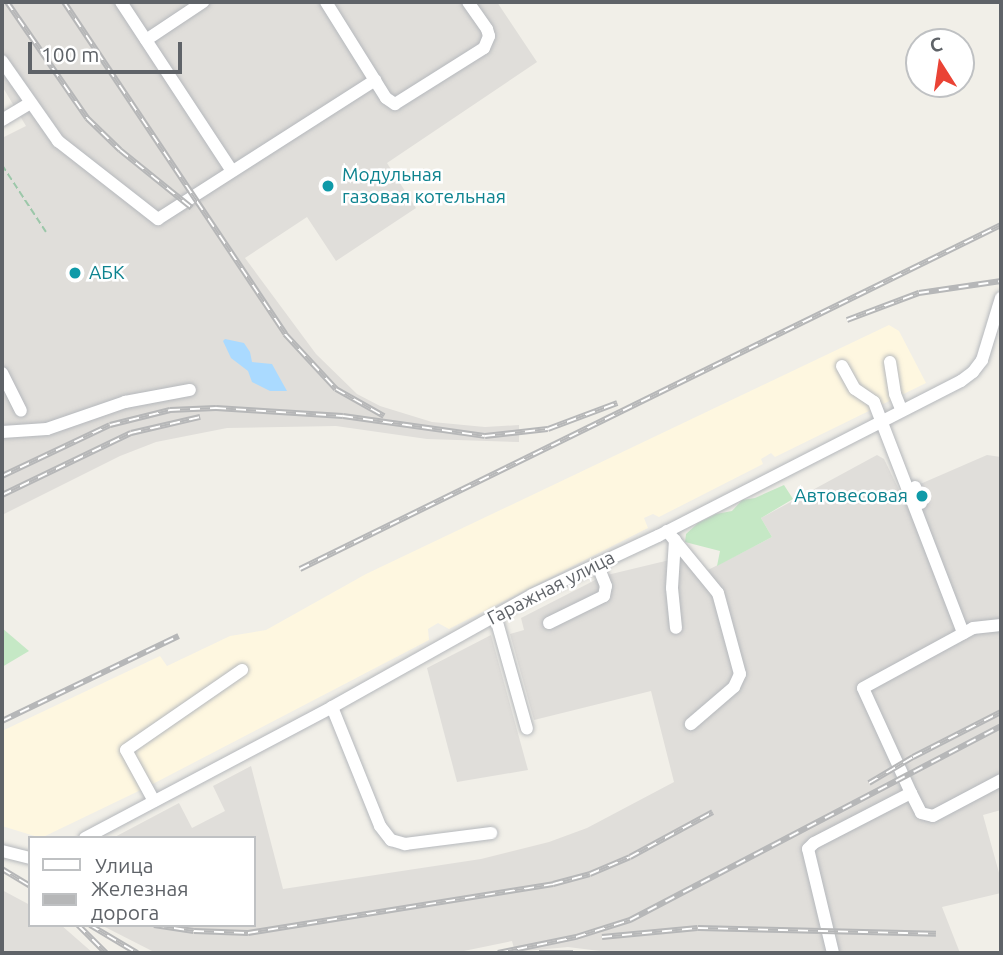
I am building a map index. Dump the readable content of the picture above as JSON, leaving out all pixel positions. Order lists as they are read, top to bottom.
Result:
{
  "streets": {
    "street": ["Гаражная улица"]
  },
  "places": ["Модульная газовая котельная", "АБК", "Автовесовая"],
  "legend": ["Улица", "Железная дорога"],
  "scale_bar": "100 m",
  "north": "top"
}
